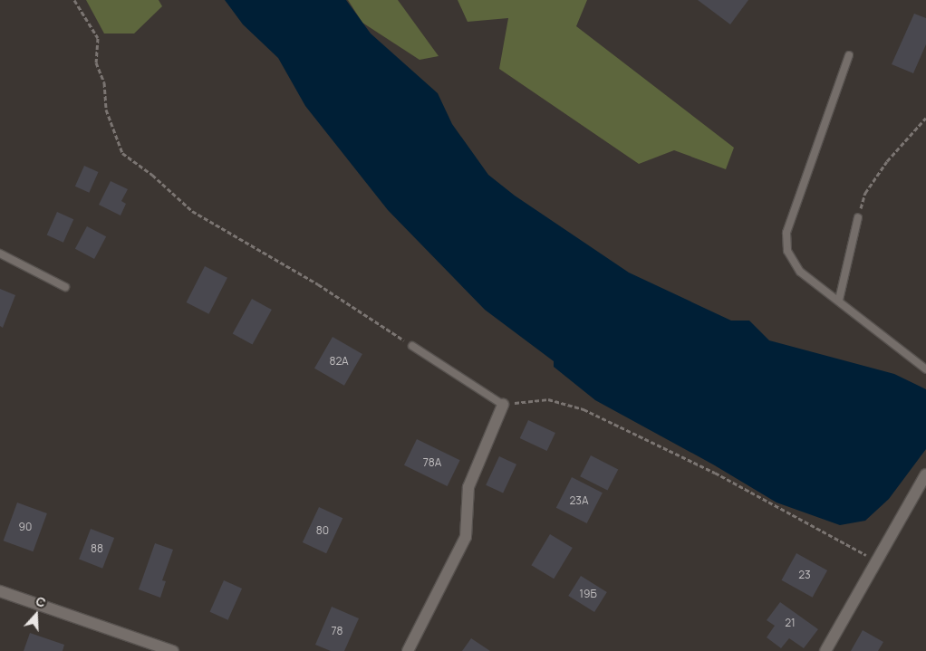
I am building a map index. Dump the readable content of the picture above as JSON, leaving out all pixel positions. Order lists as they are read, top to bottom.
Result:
{
  "house_numbers": [
    "82А",
    "78А",
    "23А",
    "90",
    "80",
    "88",
    "23",
    "19Б",
    "21",
    "78"
  ],
  "north": "top"
}
